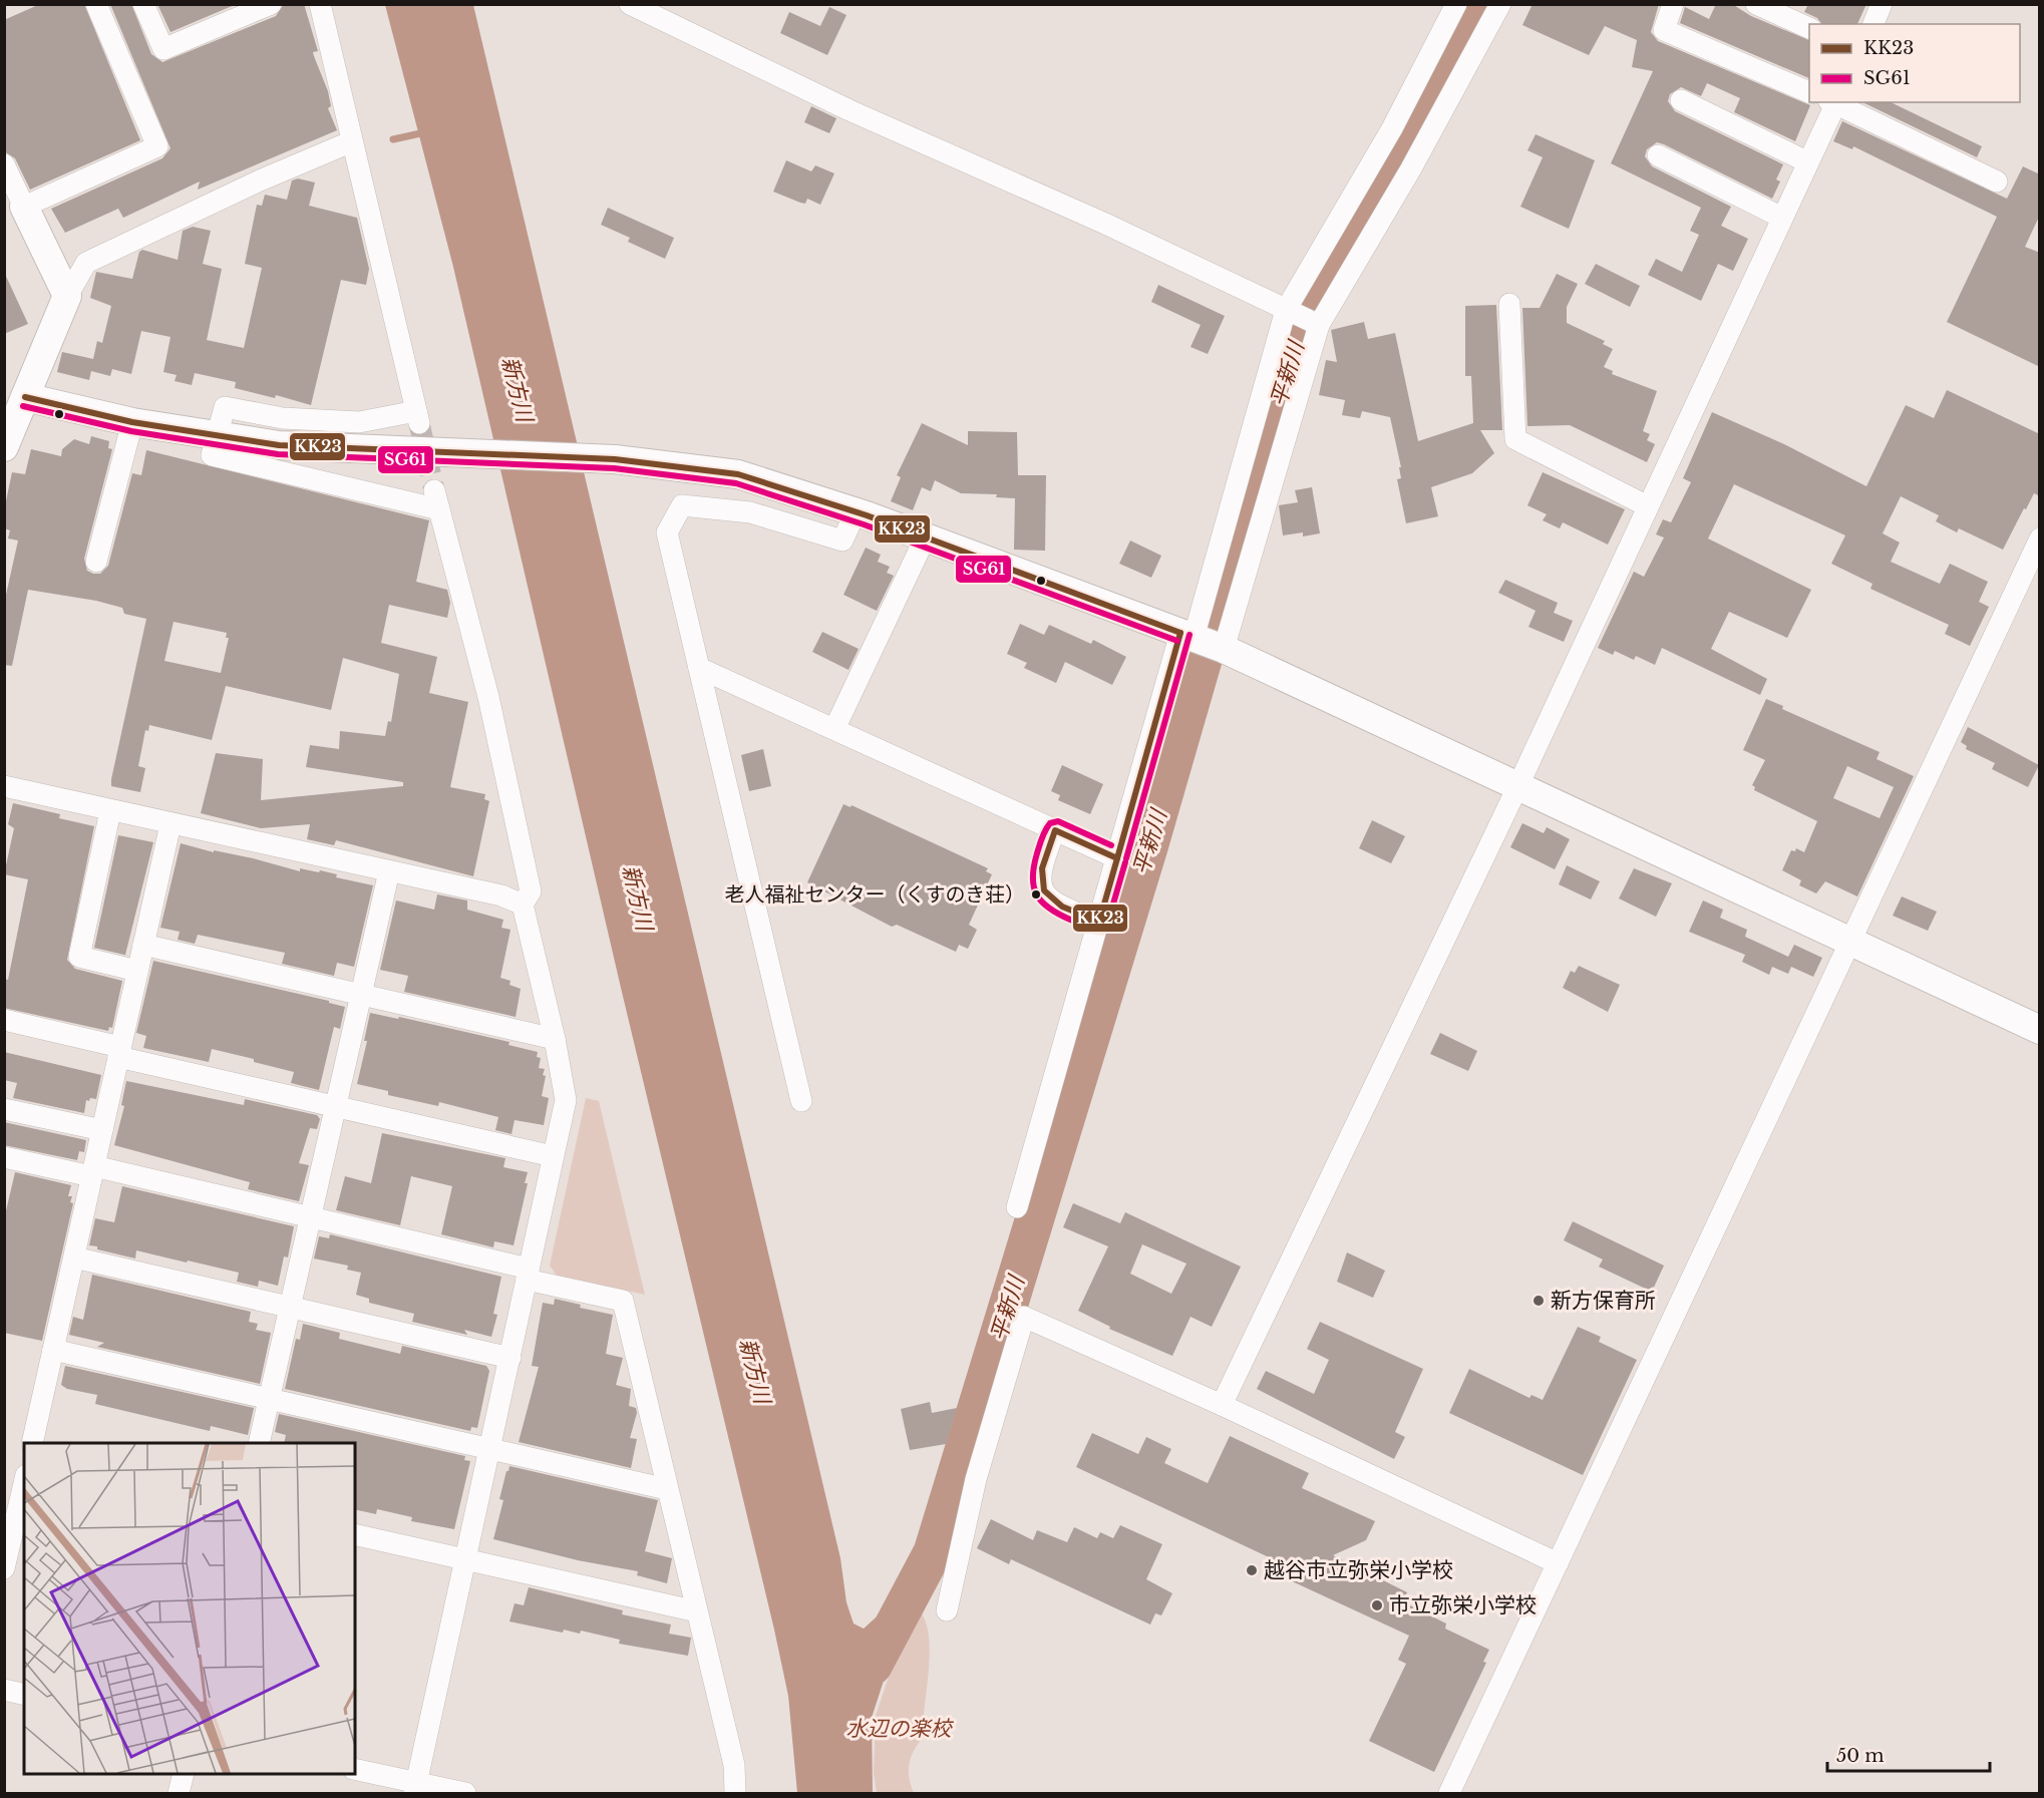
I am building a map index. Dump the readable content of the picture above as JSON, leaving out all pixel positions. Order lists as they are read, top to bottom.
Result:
{
  "water": ["平新川", "新方川"],
  "parks": ["水辺の楽校"],
  "places": [
    "老人福祉センター（くすのき荘）",
    "新方保育所",
    "越谷市立弥栄小学校",
    "市立弥栄小学校"
  ],
  "lines": ["transit line KK23", "transit line SG61"],
  "legend": ["KK23", "SG61"],
  "scale_bar": "50 m"
}
